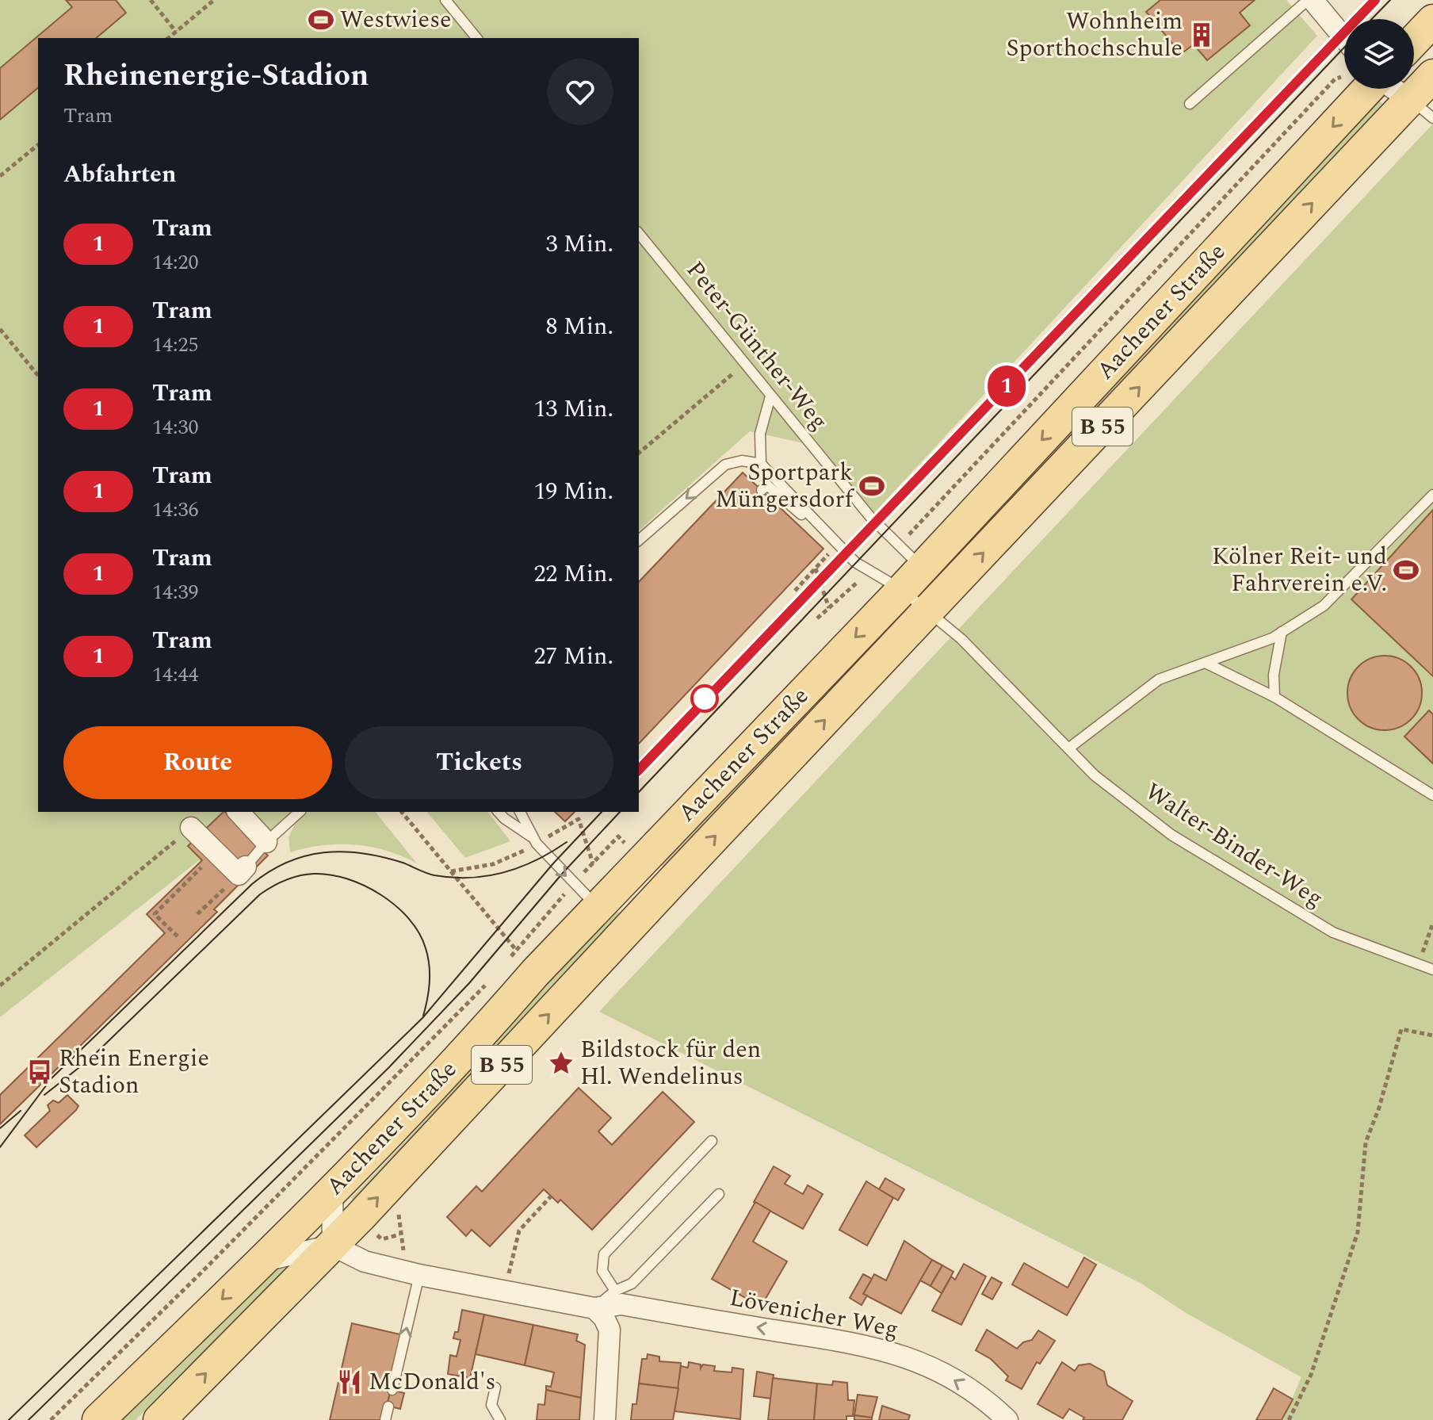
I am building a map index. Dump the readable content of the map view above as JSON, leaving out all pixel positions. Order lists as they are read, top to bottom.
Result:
{
  "streets": {
    "main road": ["Aachener Straße", "B 55"],
    "street": ["Lövenicher Weg"],
    "lane": ["Peter-Günther-Weg", "Walter-Binder-Weg"]
  },
  "crossings": [
    ["Aachener Straße", "Peter-Günther-Weg"],
    ["Aachener Straße", "Walter-Binder-Weg"],
    ["Aachener Straße", "Lövenicher Weg"],
    ["Peter-Günther-Weg", "Walter-Binder-Weg"]
  ],
  "one_way": ["Lövenicher Weg"],
  "places": {
    "sports": ["Westwiese", "Sportpark Müngersdorf", "Kölner Reit- und Fahrverein e.V."],
    "building": ["Wohnheim Sporthochschule"],
    "place": ["Bildstock für den Hl. Wendelinus"],
    "bus stop": ["Rhein Energie Stadion"],
    "restaurant": ["McDonald's"]
  },
  "lines": ["tram line 1"],
  "page": {
    "on_map": "1",
    "heading": [
      ["Rheinenergie-Stadion", "Tram"],
      "Abfahrten"
    ],
    "list": [
      {
        "mark": "1",
        "name": "Tram",
        "note": "14:20",
        "value": "3 Min."
      },
      {
        "mark": "1",
        "name": "Tram",
        "note": "14:25",
        "value": "8 Min."
      },
      {
        "mark": "1",
        "name": "Tram",
        "note": "14:30",
        "value": "13 Min."
      },
      {
        "mark": "1",
        "name": "Tram",
        "note": "14:36",
        "value": "19 Min."
      },
      {
        "mark": "1",
        "name": "Tram",
        "note": "14:39",
        "value": "22 Min."
      },
      {
        "mark": "1",
        "name": "Tram",
        "note": "14:44",
        "value": "27 Min."
      }
    ],
    "buttons": ["Route", "Tickets"]
  }
}
